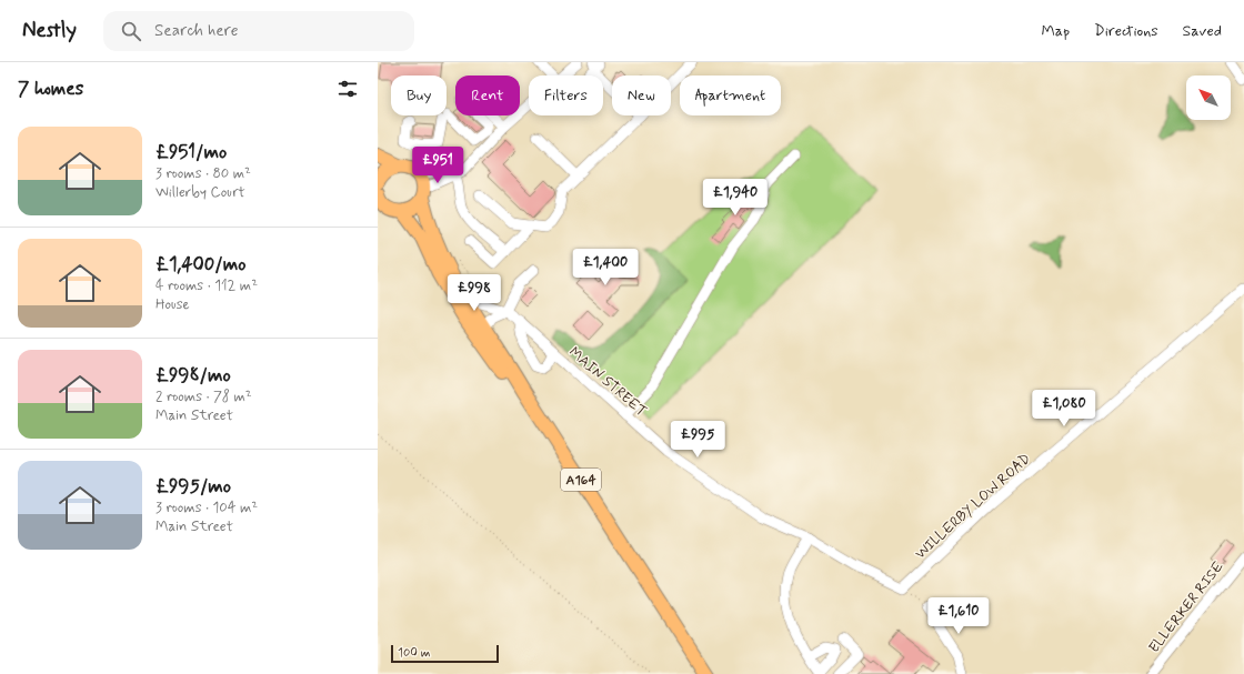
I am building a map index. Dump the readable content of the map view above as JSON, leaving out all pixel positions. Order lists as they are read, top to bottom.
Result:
{
  "streets": {
    "highway": ["A164"],
    "street": ["MAIN STREET", "WILLERBY LOW ROAD", "ELLERKER RISE"]
  },
  "crossings": [
    ["MAIN STREET", "A164"],
    ["MAIN STREET", "WILLERBY LOW ROAD"]
  ],
  "scale_bar": "100 m",
  "north": "top left",
  "page": {
    "header": "Nestly",
    "search": "Search here",
    "nav": ["Map", "Directions", "Saved"],
    "heading": "7 homes",
    "chip": [
      "Buy",
      "Rent",
      "Filters",
      "New",
      "Apartment"
    ],
    "list": [
      {
        "name": "£951/mo",
        "note": "3 rooms · 80 m² · Willerby Court"
      },
      {
        "name": "£1,400/mo",
        "note": "4 rooms · 112 m² · House"
      },
      {
        "name": "£998/mo",
        "note": "2 rooms · 78 m² · Main Street"
      },
      {
        "name": "£995/mo",
        "note": "3 rooms · 104 m² · Main Street"
      }
    ],
    "price": [
      "£951",
      "£1,940",
      "£1,400",
      "£998",
      "£1,080",
      "£995",
      "£1,610"
    ],
    "scale": "100 m"
  }
}
